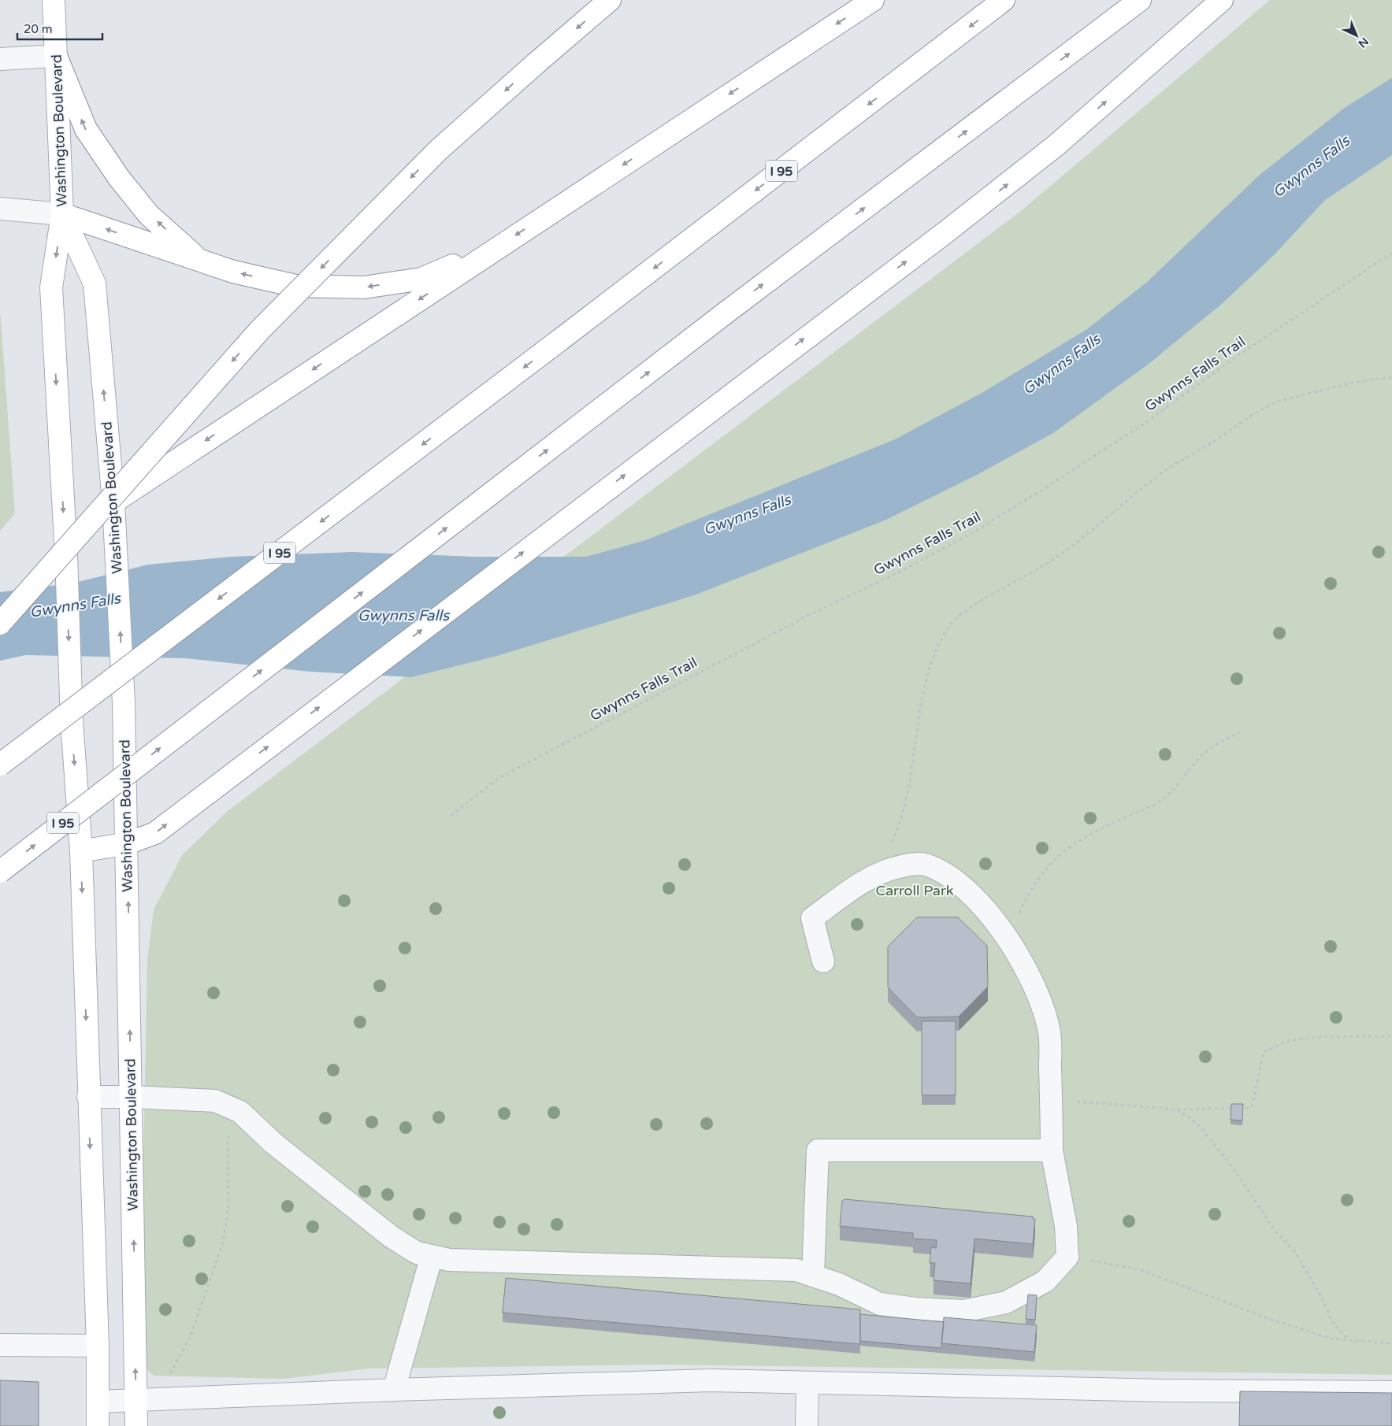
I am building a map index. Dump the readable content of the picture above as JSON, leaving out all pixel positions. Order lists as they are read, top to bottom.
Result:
{
  "streets": {
    "main road": ["Washington Boulevard", "I 95"],
    "path": ["Gwynns Falls Trail"]
  },
  "water": ["Gwynns Falls"],
  "parks": ["Carroll Park"],
  "scale_bar": "20 m",
  "north": "bottom right"
}
